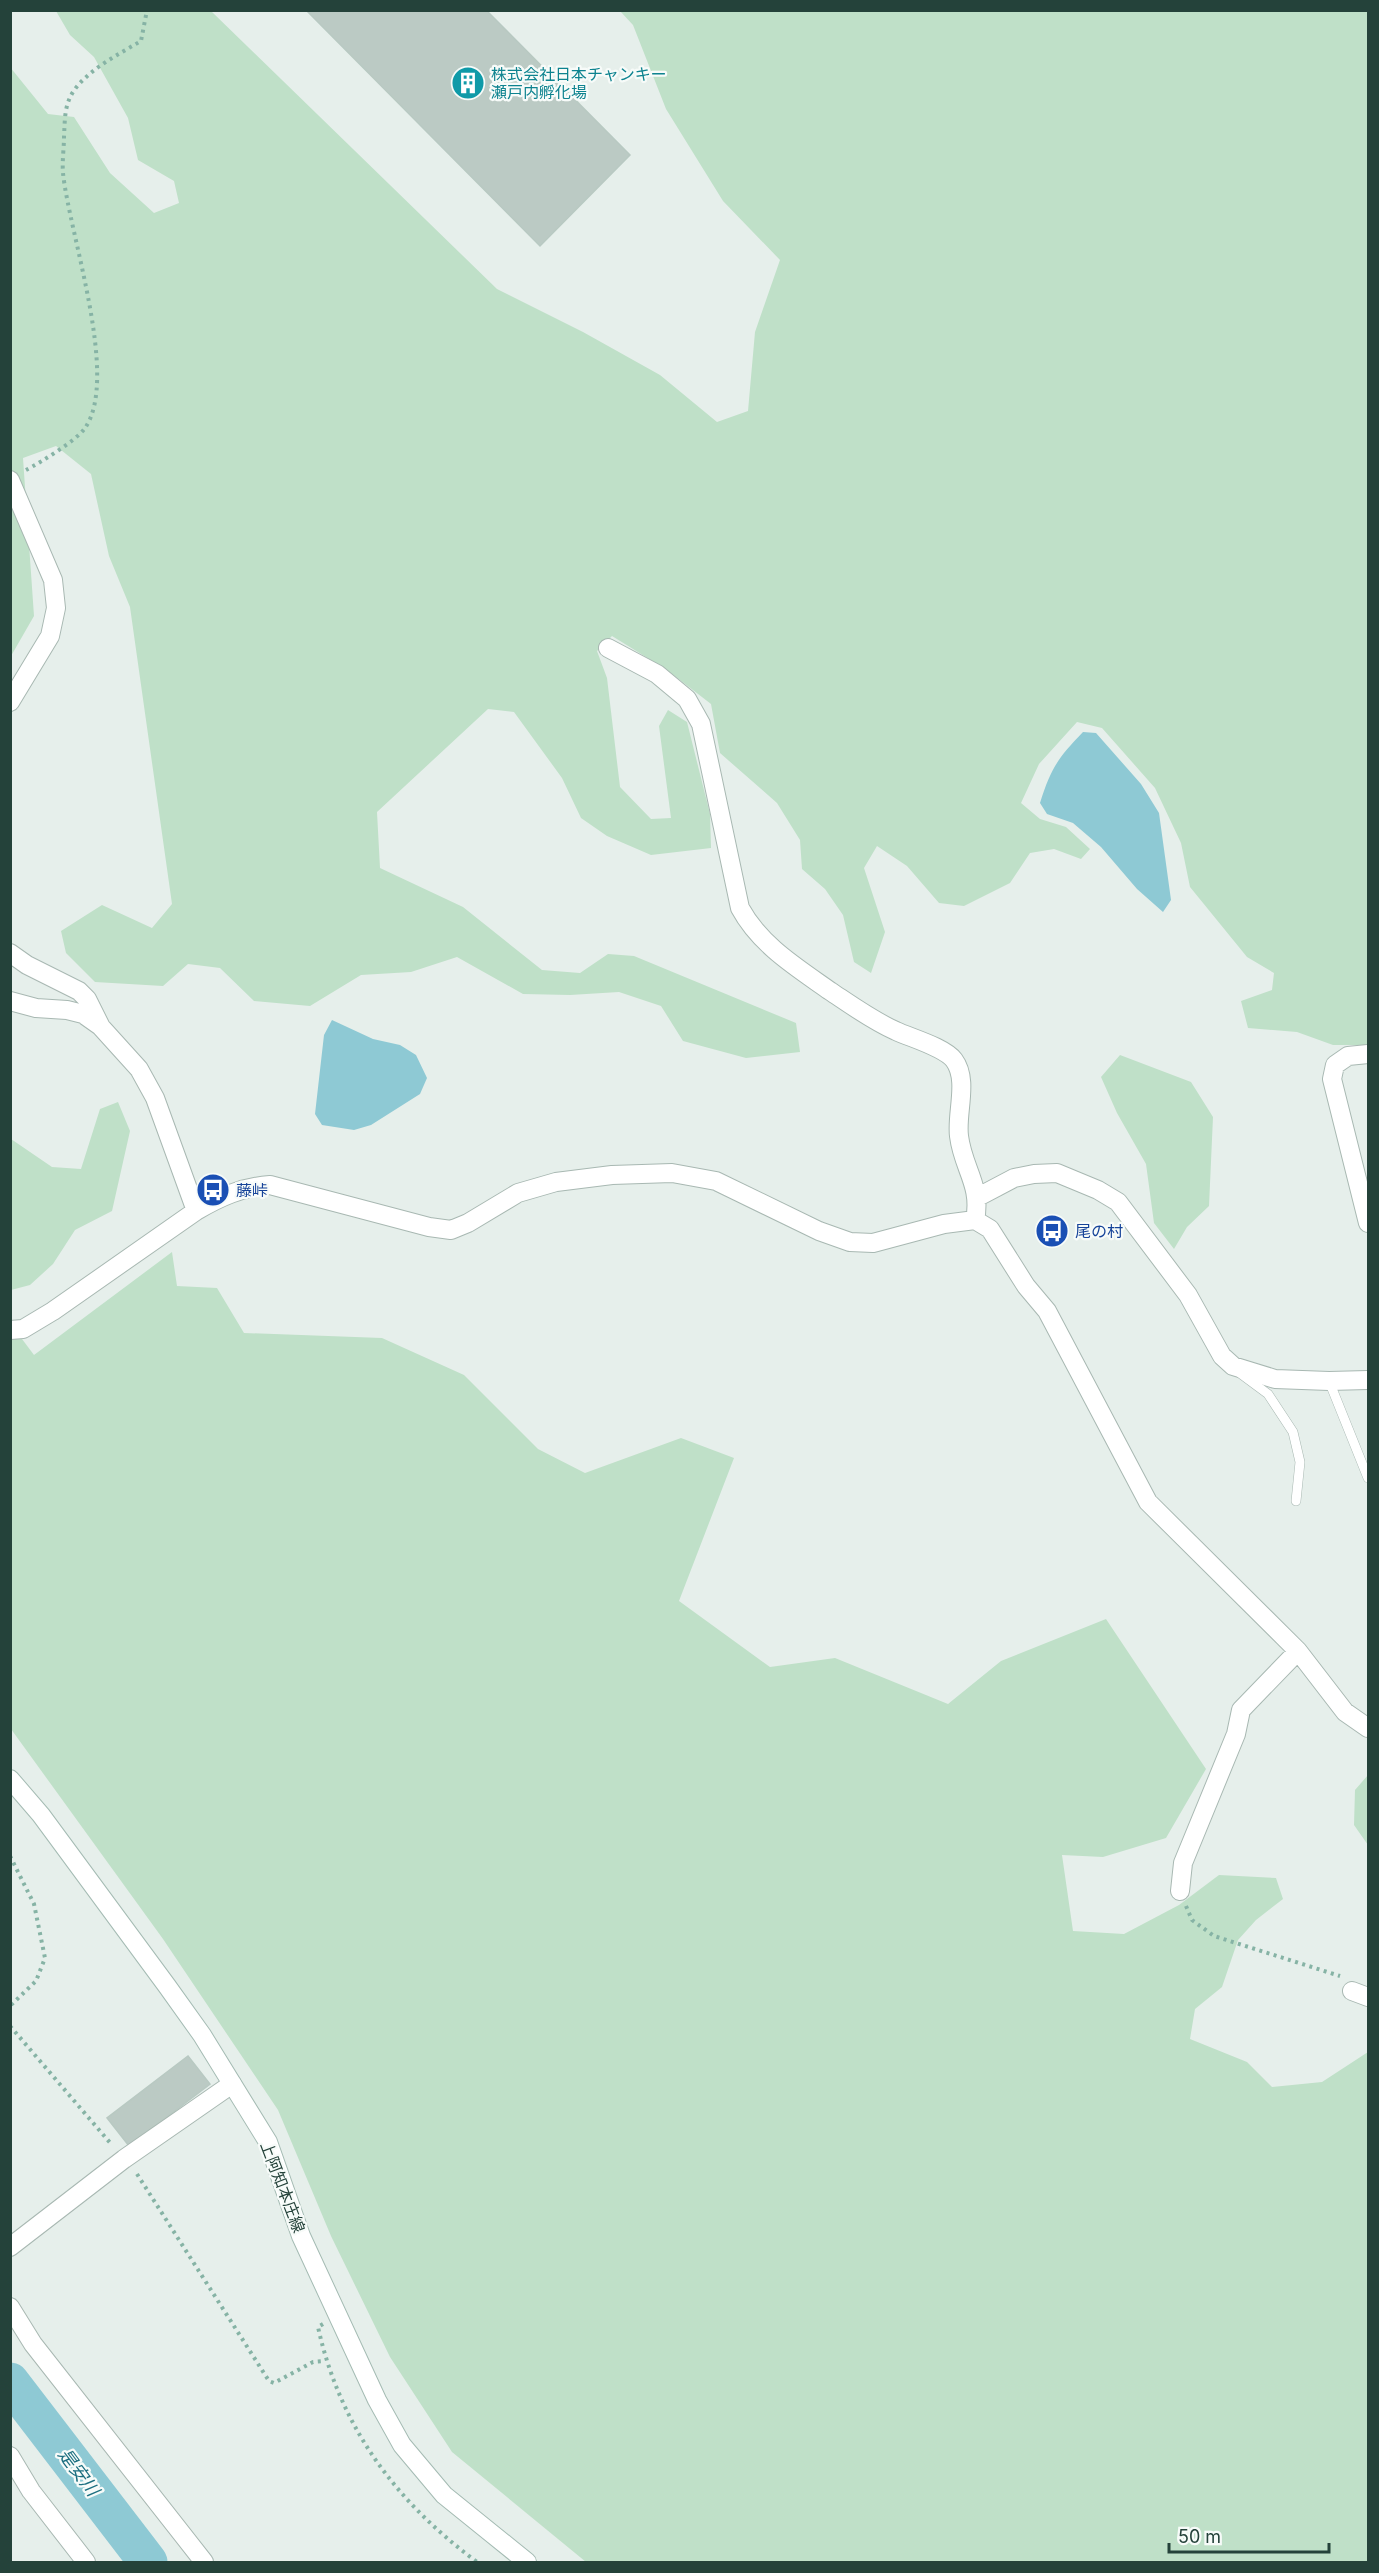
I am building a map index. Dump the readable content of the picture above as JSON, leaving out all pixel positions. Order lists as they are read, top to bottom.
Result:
{
  "streets": {
    "street": ["上阿知本庄線"]
  },
  "water": ["是安川"],
  "places": {
    "building": ["株式会社日本チャンキー 瀬戸内孵化場"],
    "bus stop": ["藤峠", "尾の村"]
  },
  "scale_bar": "50 m"
}
